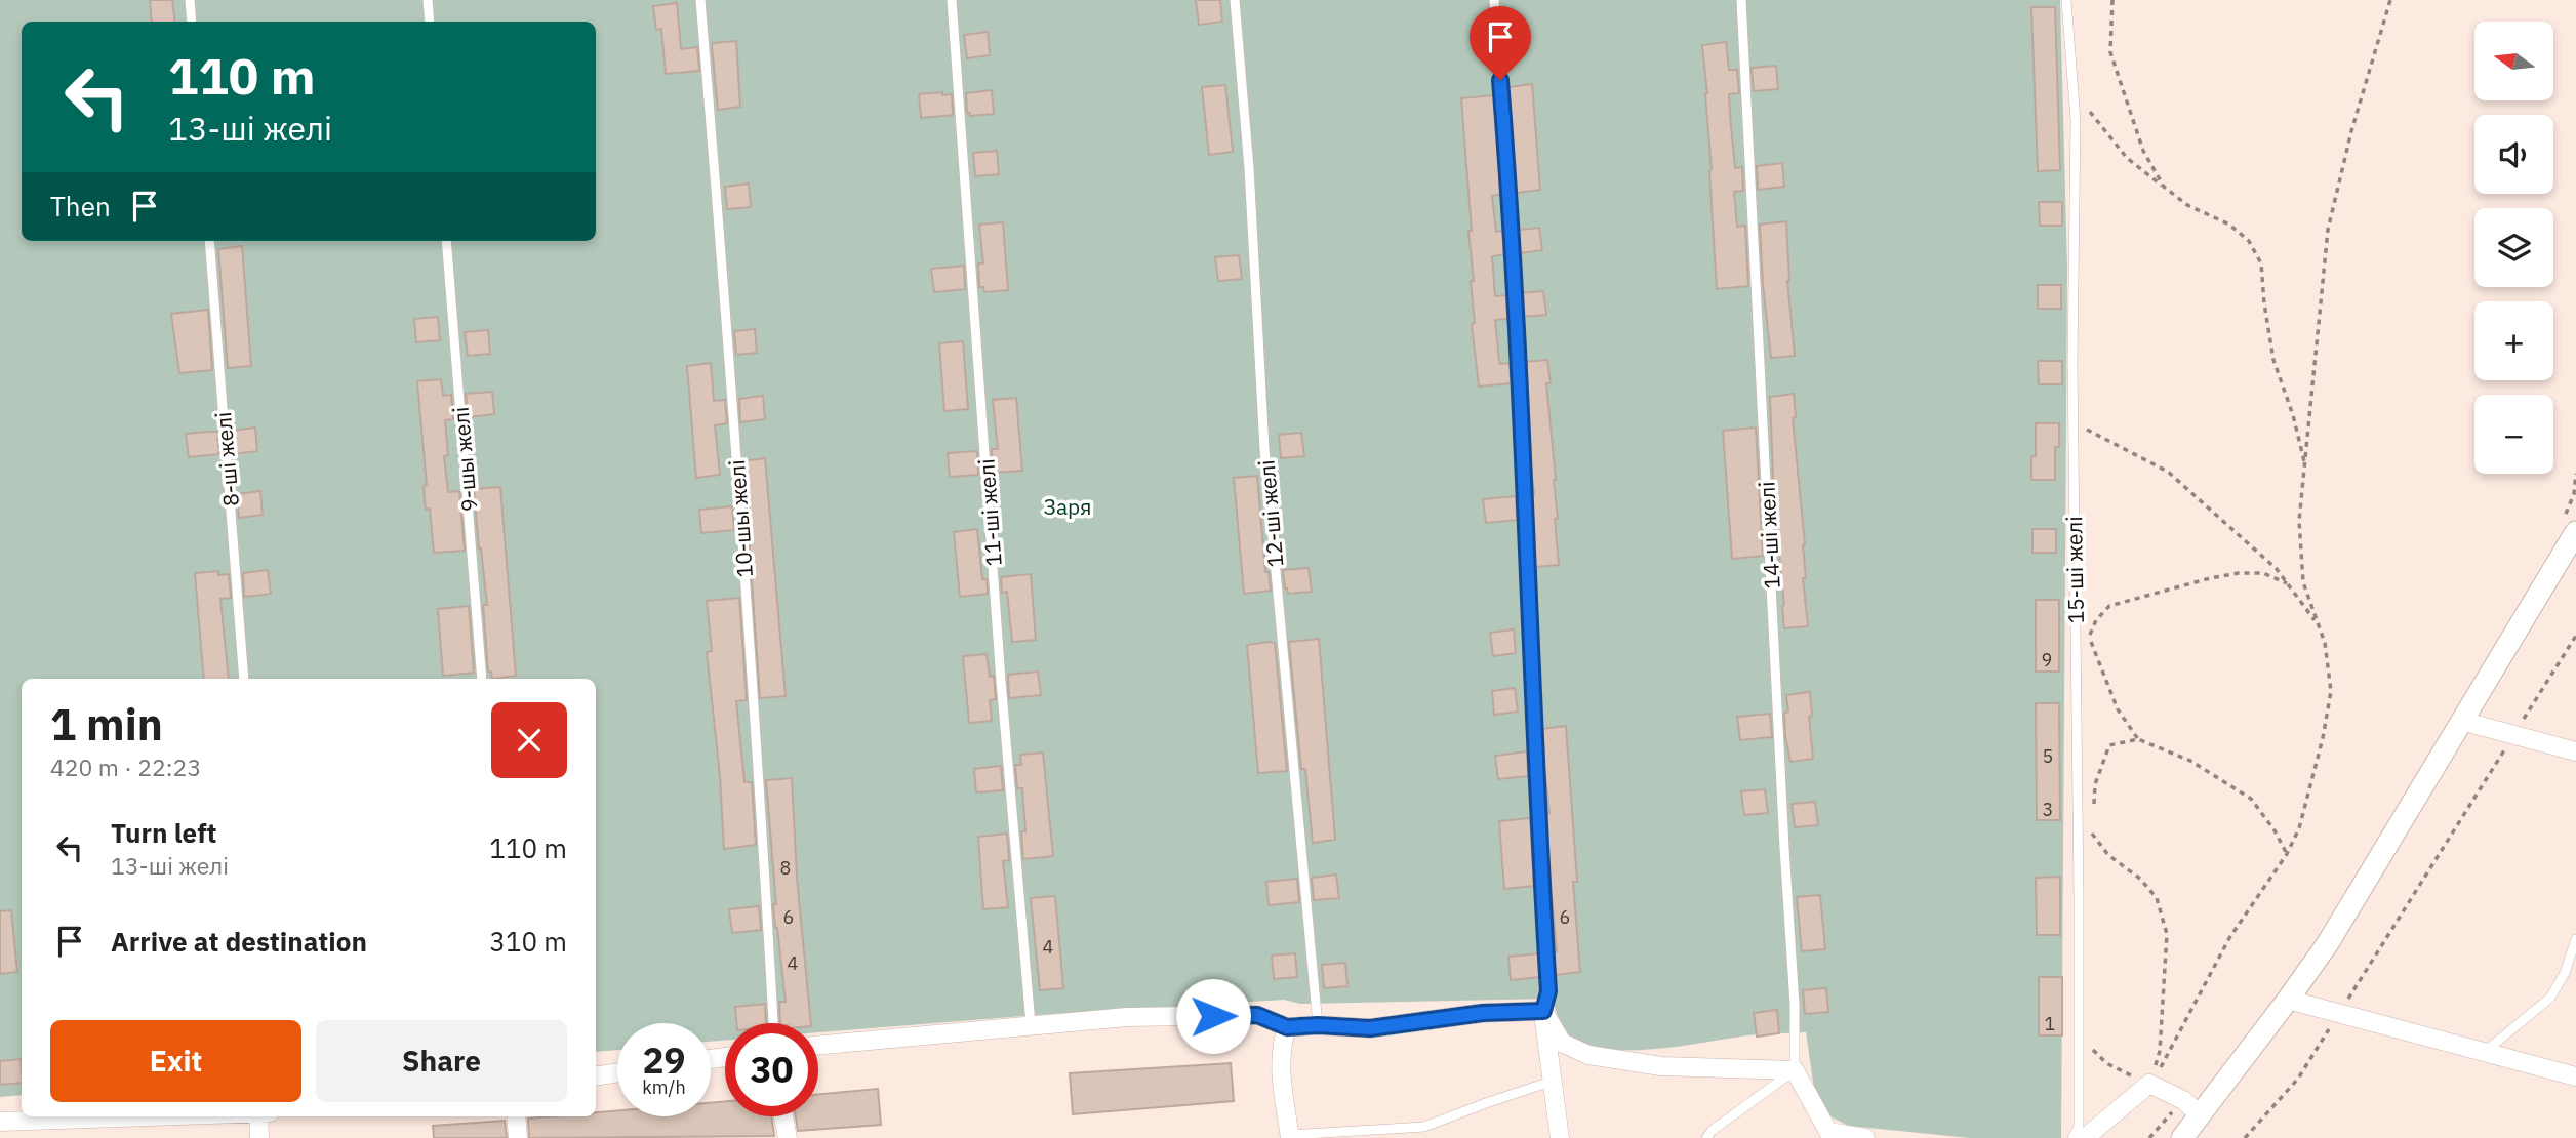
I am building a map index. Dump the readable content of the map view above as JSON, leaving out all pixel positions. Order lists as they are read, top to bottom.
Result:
{
  "streets": {
    "lane": [
      "8-ші желі",
      "9-шы желі",
      "11-ші желі",
      "12-ші желі",
      "10-шы желі",
      "14-ші желі",
      "15-ші желі"
    ]
  },
  "parks": ["Заря"],
  "house_numbers": [
    "9",
    "5",
    "3",
    "8",
    "6",
    "6",
    "4",
    "4",
    "1"
  ],
  "north": "left",
  "page": {
    "map_buttons": ["+", "−"],
    "turn": ["110 m", "13-ші желі"],
    "then": "Then",
    "heading": ["1 min", "420 m · 22:23"],
    "list": [
      {
        "name": "Turn left",
        "note": "13-ші желі",
        "value": "110 m"
      },
      {
        "name": "Arrive at destination",
        "value": "310 m"
      }
    ],
    "buttons": ["Exit", "Share"],
    "speed": "29 km/h",
    "limit": "30"
  }
}
